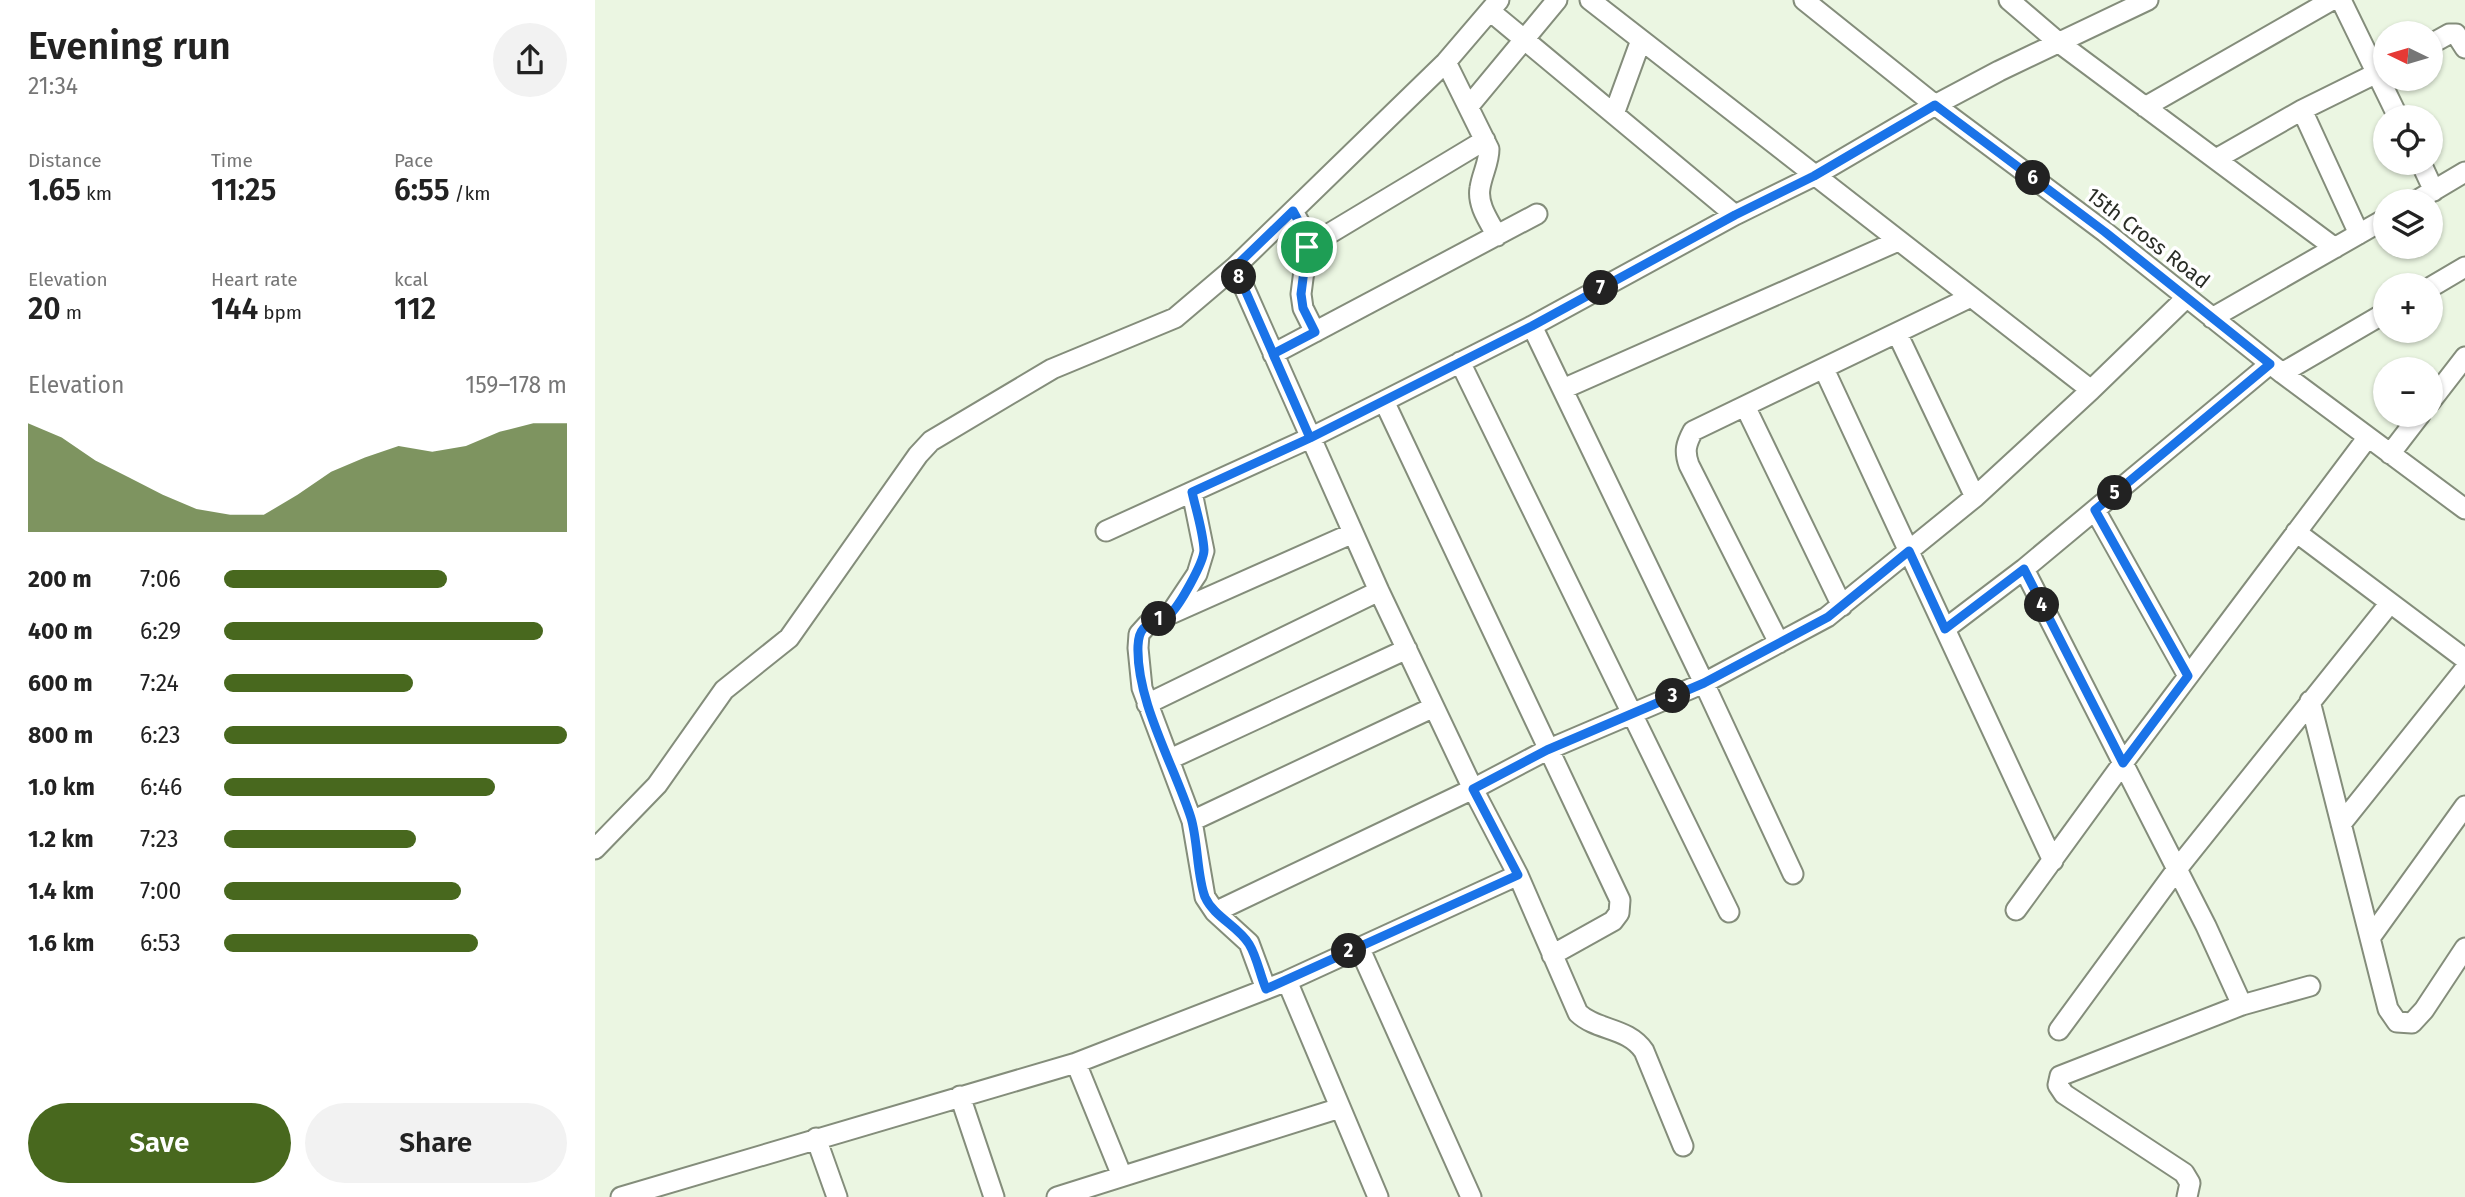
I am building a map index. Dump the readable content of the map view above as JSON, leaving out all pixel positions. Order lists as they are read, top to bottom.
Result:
{
  "streets": {
    "street": ["15th Cross Road"]
  },
  "north": "left",
  "page": {
    "heading": ["Evening run", "21:34"],
    "map_buttons": ["+", "−"],
    "stats": [
      ["Distance", "1.65 km"],
      ["Time", "11:25"],
      ["Pace", "6:55 /km"],
      ["Elevation", "20 m"],
      ["Heart rate", "144 bpm"],
      ["kcal", "112"]
    ],
    "pins": [
      "6",
      "8",
      "7",
      "5",
      "4",
      "1",
      "3",
      "2"
    ],
    "chart": ["Elevation", "159–178 m"],
    "list": [
      {
        "name": "200 m",
        "note": "7:06"
      },
      {
        "name": "400 m",
        "note": "6:29"
      },
      {
        "name": "600 m",
        "note": "7:24"
      },
      {
        "name": "800 m",
        "note": "6:23"
      },
      {
        "name": "1.0 km",
        "note": "6:46"
      },
      {
        "name": "1.2 km",
        "note": "7:23"
      },
      {
        "name": "1.4 km",
        "note": "7:00"
      },
      {
        "name": "1.6 km",
        "note": "6:53"
      }
    ],
    "buttons": ["Save", "Share"]
  }
}
